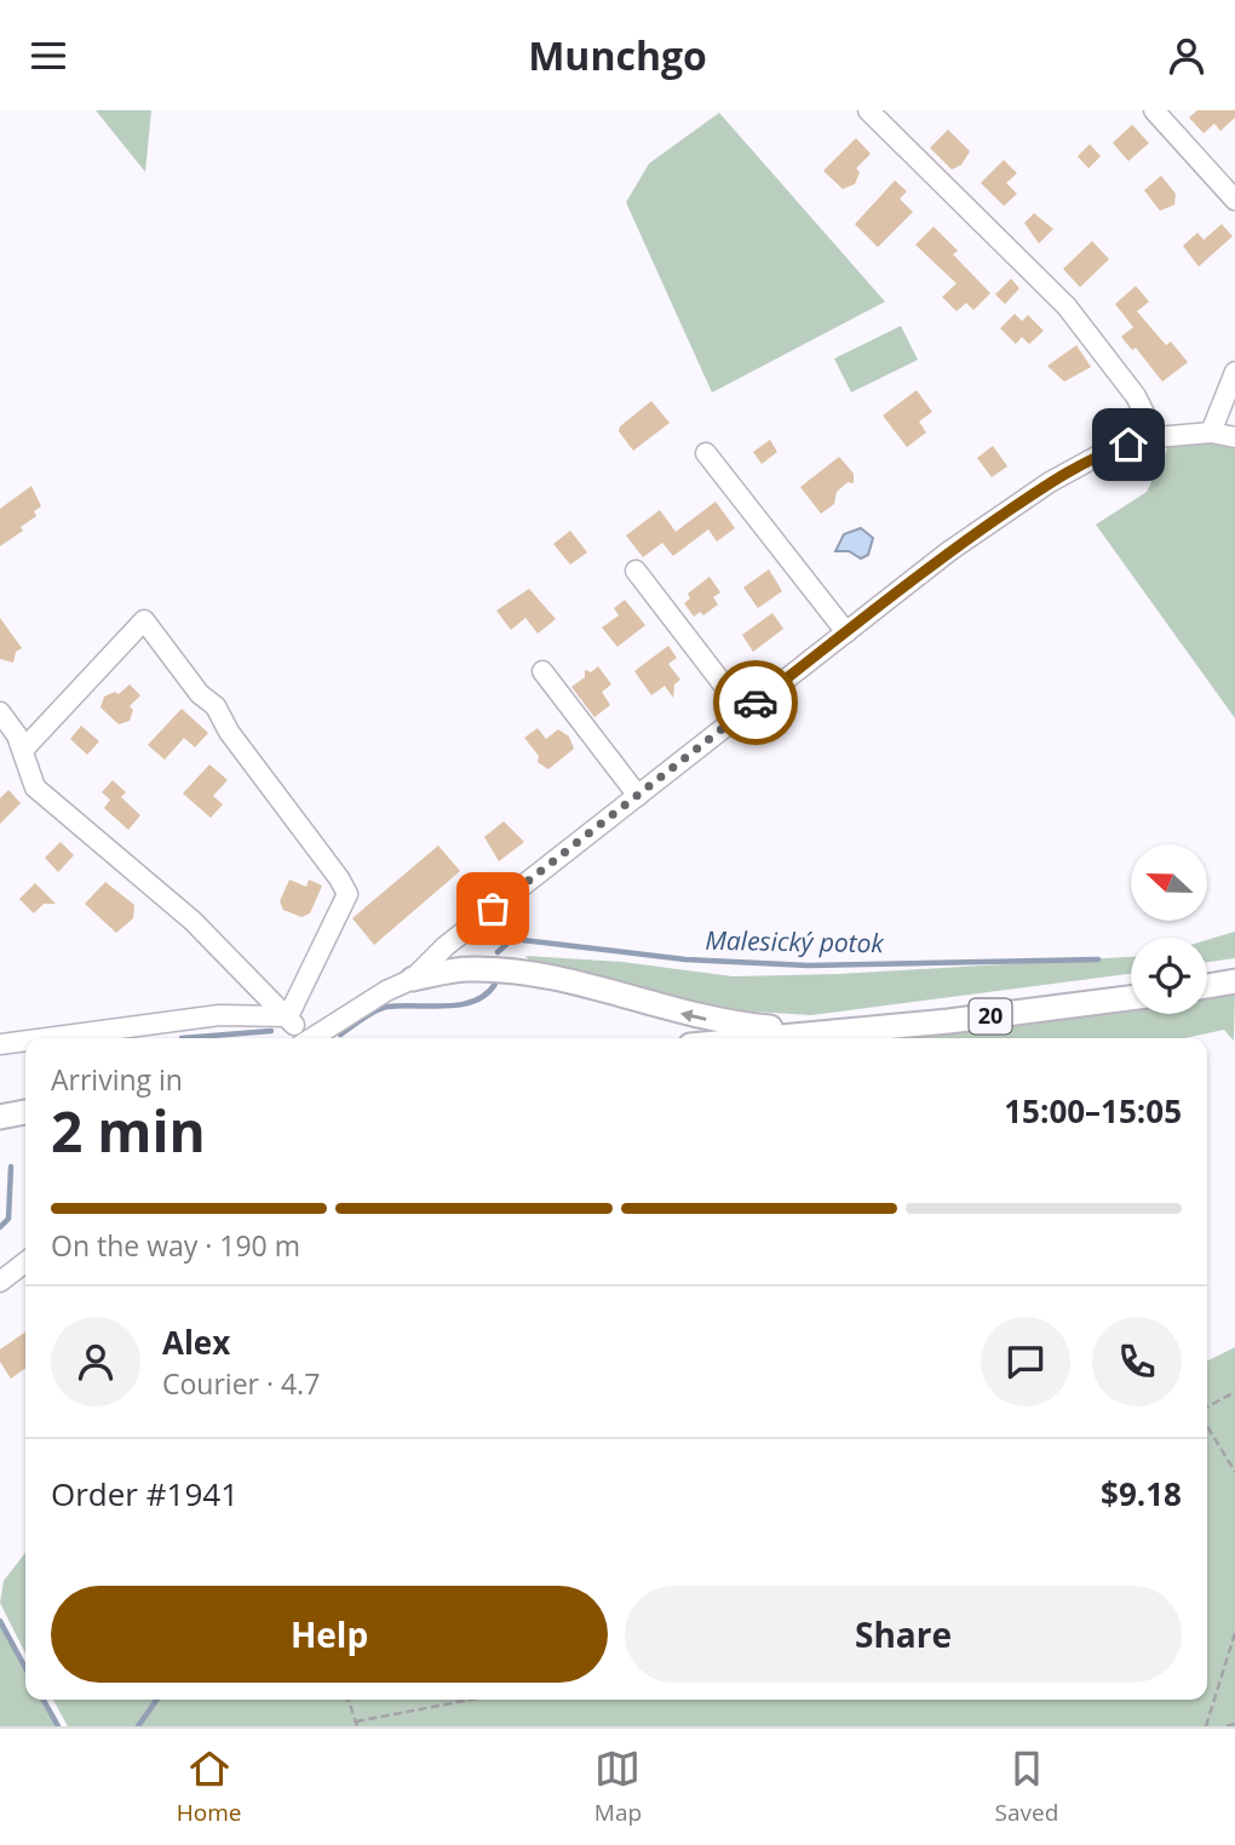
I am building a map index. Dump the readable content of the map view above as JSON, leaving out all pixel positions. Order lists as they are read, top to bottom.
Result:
{
  "streets": {
    "main road": ["20"]
  },
  "water": ["Malesický potok"],
  "north": "left",
  "page": {
    "header": "Munchgo",
    "heading": ["2 min", "Arriving in", "15:00–15:05"],
    "panel": [
      "Alex",
      "Courier · 4.7",
      "Order #1941",
      "$9.18"
    ],
    "bar": "On the way · 190 m",
    "buttons": ["Help", "Share"],
    "tabs": ["Home", "Map", "Saved"]
  }
}
